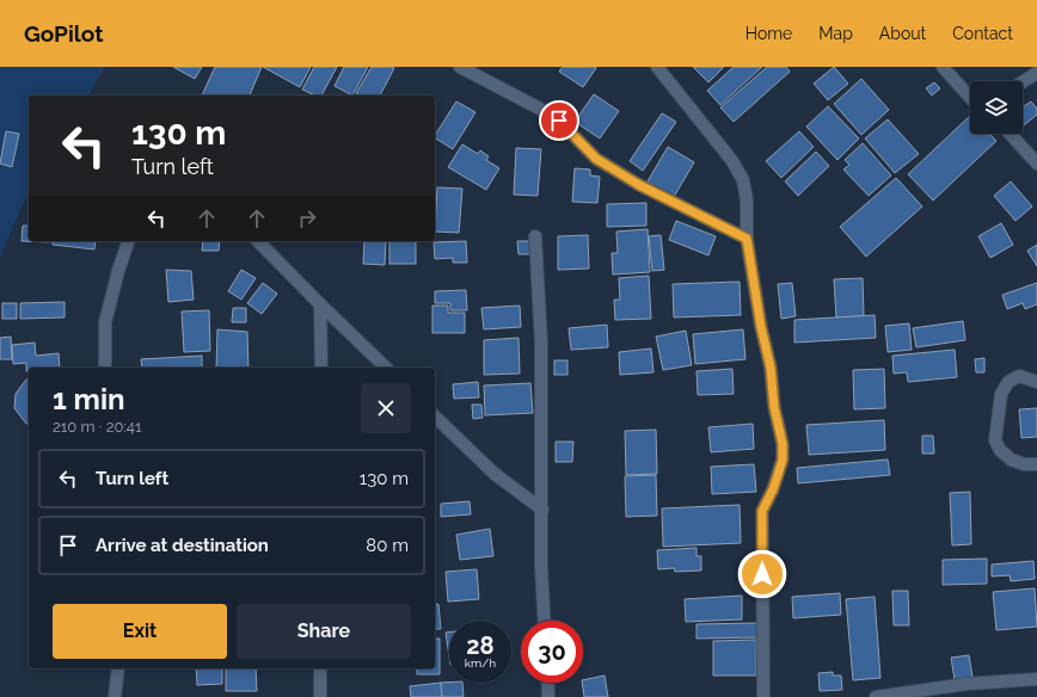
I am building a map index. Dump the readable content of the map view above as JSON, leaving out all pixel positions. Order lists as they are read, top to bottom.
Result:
{
  "page": {
    "header": "GoPilot",
    "nav": [
      "Home",
      "Map",
      "About",
      "Contact"
    ],
    "turn": ["130 m", "Turn left"],
    "heading": ["1 min", "210 m · 20:41"],
    "list": [
      {
        "name": "Turn left",
        "value": "130 m"
      },
      {
        "name": "Arrive at destination",
        "value": "80 m"
      }
    ],
    "buttons": ["Exit", "Share"],
    "speed": "28 km/h",
    "limit": "30"
  }
}
